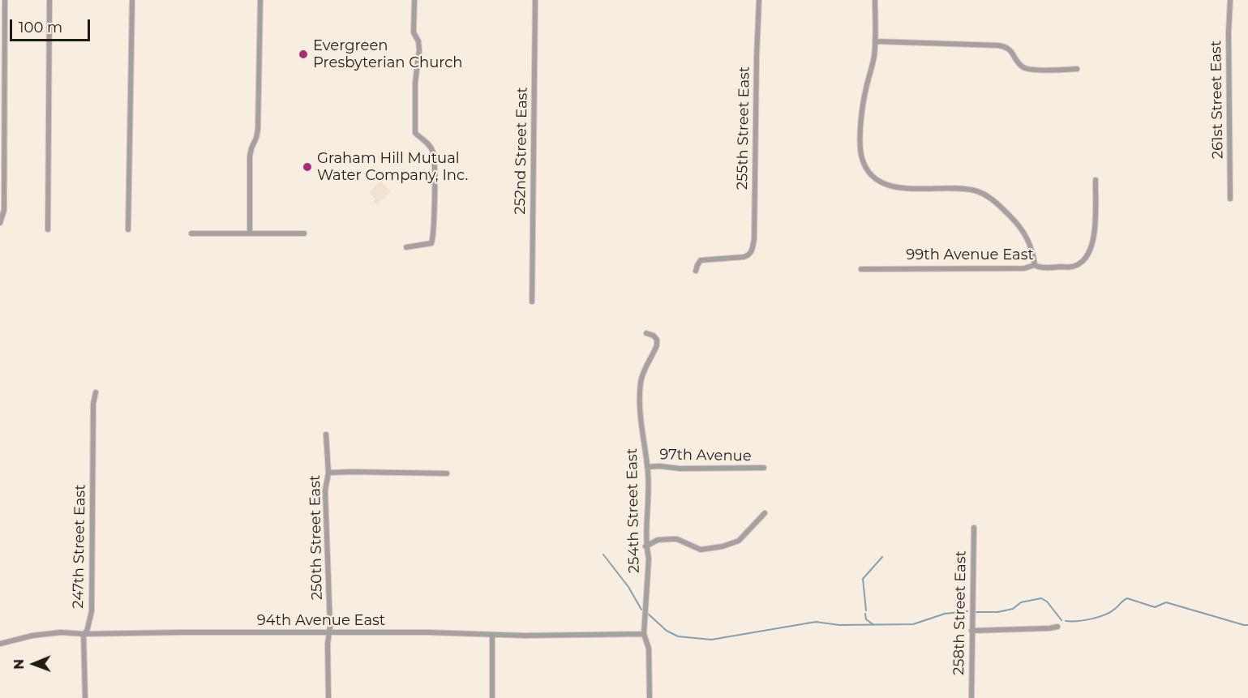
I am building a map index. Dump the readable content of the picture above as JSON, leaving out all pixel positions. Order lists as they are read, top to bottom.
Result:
{
  "streets": {
    "street": [
      "261st Street East",
      "255th Street East",
      "252nd Street East",
      "99th Avenue East",
      "97th Avenue",
      "254th Street East",
      "250th Street East",
      "247th Street East",
      "258th Street East",
      "94th Avenue East"
    ]
  },
  "crossings": [
    ["97th Avenue", "254th Street East"],
    ["254th Street East", "94th Avenue East"],
    ["250th Street East", "94th Avenue East"],
    ["247th Street East", "94th Avenue East"]
  ],
  "places": ["Evergreen Presbyterian Church", "Graham Hill Mutual Water Company, Inc."],
  "scale_bar": "100 m",
  "north": "left"
}
